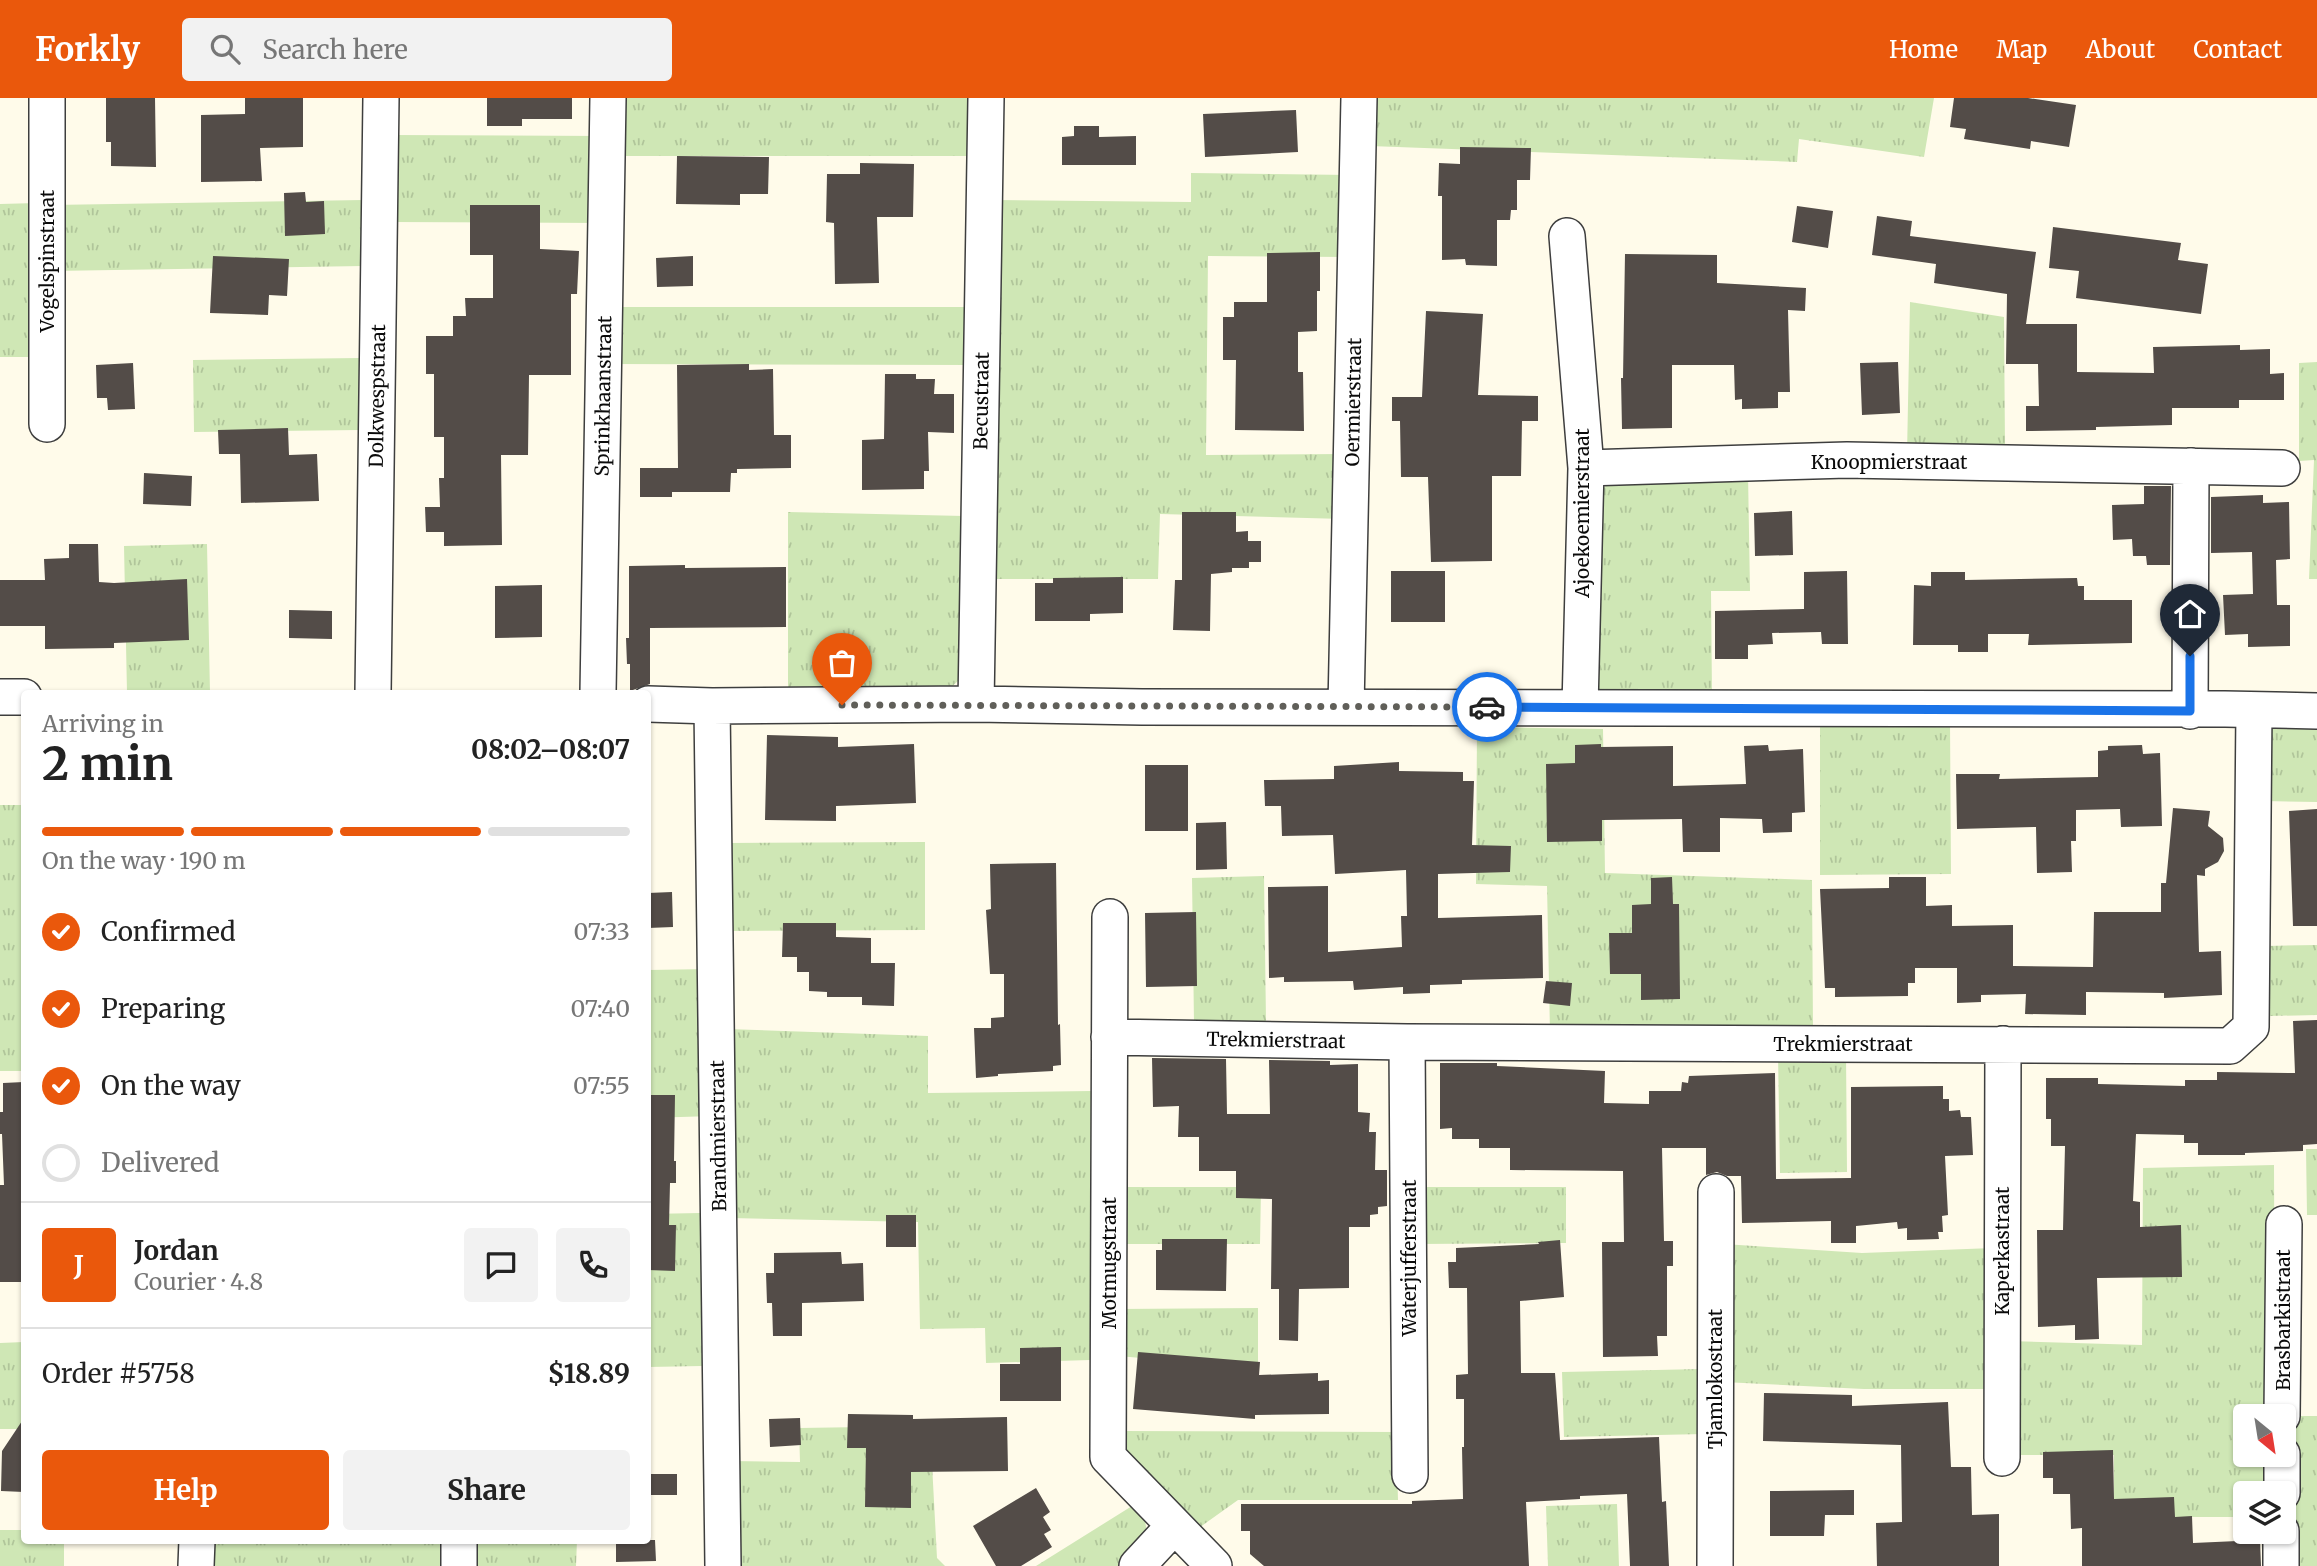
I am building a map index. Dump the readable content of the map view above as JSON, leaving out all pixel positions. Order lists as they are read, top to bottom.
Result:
{
  "streets": {
    "street": [
      "Vogelspinstraat",
      "Dolkwespstraat",
      "Sprinkhaanstraat",
      "Becustraat",
      "Oermierstraat",
      "Knoopmierstraat",
      "Ajoekoemierstraat",
      "Trekmierstraat",
      "Brandmierstraat",
      "Kaperkastraat",
      "Waterjufferstraat",
      "Motmugstraat",
      "Brasbarkistraat",
      "Tjamlokostraat"
    ]
  },
  "crossings": [
    ["Knoopmierstraat", "Ajoekoemierstraat"],
    ["Trekmierstraat", "Kaperkastraat"],
    ["Trekmierstraat", "Waterjufferstraat"],
    ["Trekmierstraat", "Motmugstraat"]
  ],
  "north": "bottom right",
  "page": {
    "header": "Forkly",
    "search": "Search here",
    "nav": [
      "Home",
      "Map",
      "About",
      "Contact"
    ],
    "heading": ["2 min", "Arriving in", "08:02–08:07"],
    "panel": [
      "Jordan",
      "Courier · 4.8",
      "Order #5758",
      "$18.89"
    ],
    "bar": "On the way · 190 m",
    "list": [
      ["Confirmed", "07:33"],
      ["Preparing", "07:40"],
      ["On the way", "07:55"],
      "Delivered"
    ],
    "round": "J",
    "buttons": ["Help", "Share"]
  }
}
